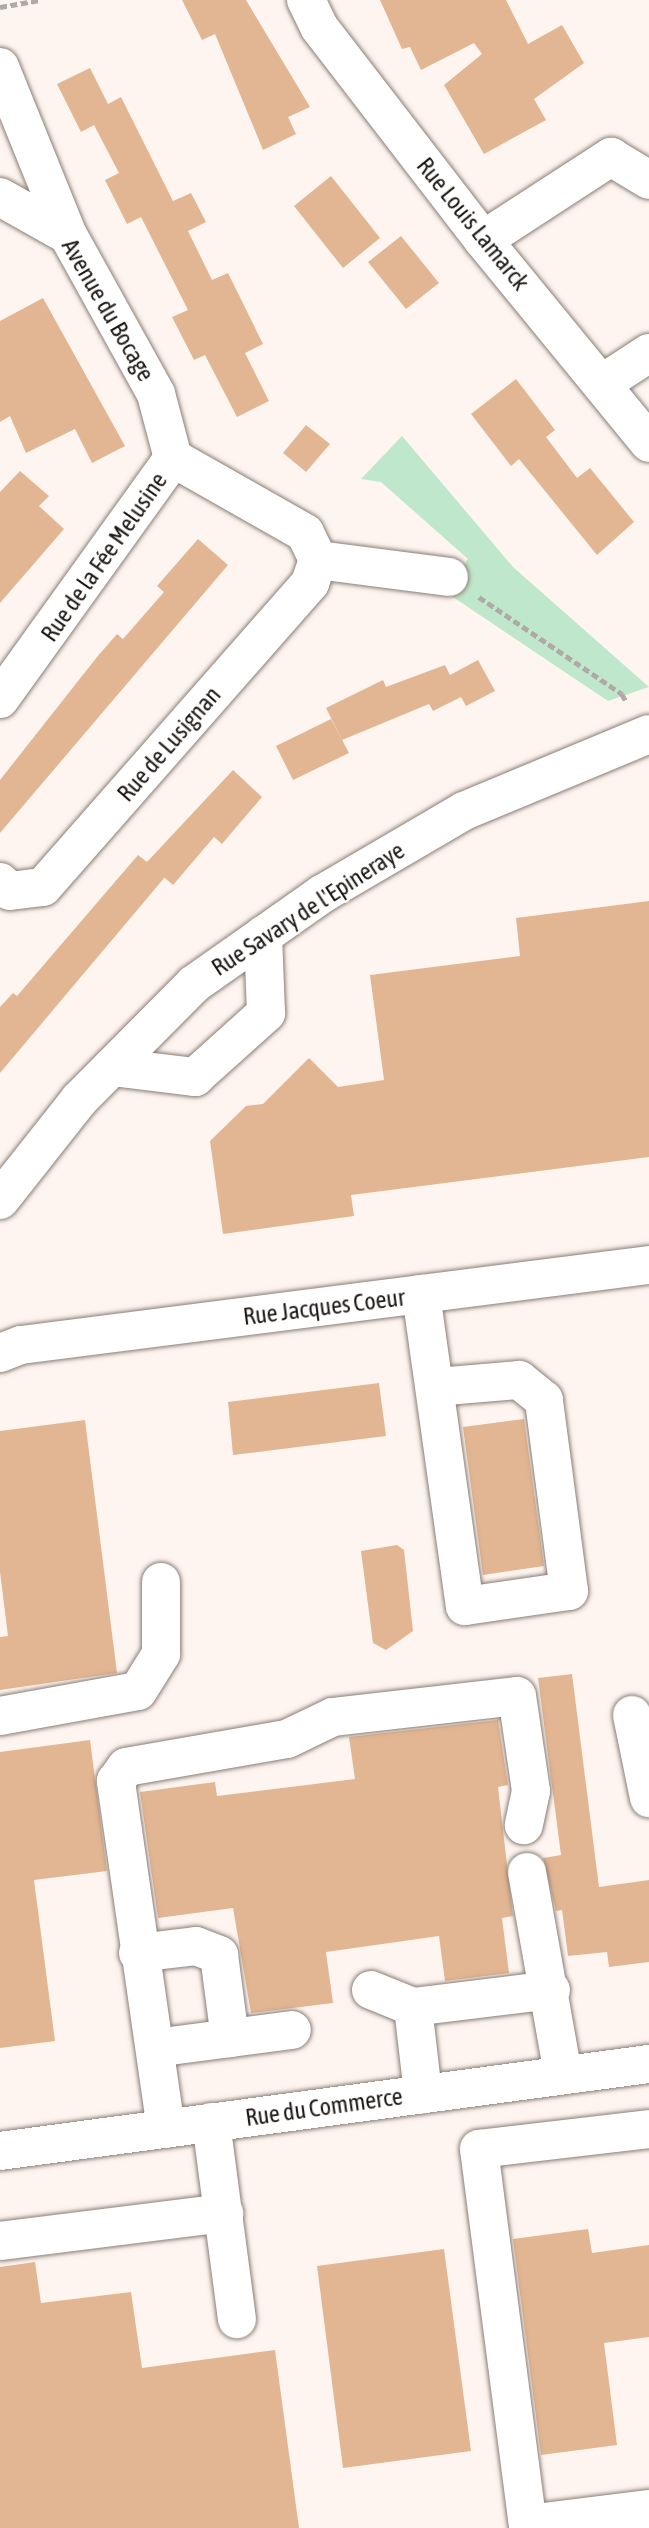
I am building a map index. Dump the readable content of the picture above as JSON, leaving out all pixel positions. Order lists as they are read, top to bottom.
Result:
{
  "streets": {
    "street": [
      "Rue Louis Lamarck",
      "Avenue du Bocage",
      "Rue de la Fée Melusine",
      "Rue de Lusignan",
      "Rue Savary de l'Epineraye",
      "Rue Jacques Coeur",
      "Rue du Commerce"
    ]
  },
  "crossings": [
    ["Avenue du Bocage", "Rue de la Fée Melusine"],
    ["Rue de la Fée Melusine", "Rue de Lusignan"]
  ]
}
